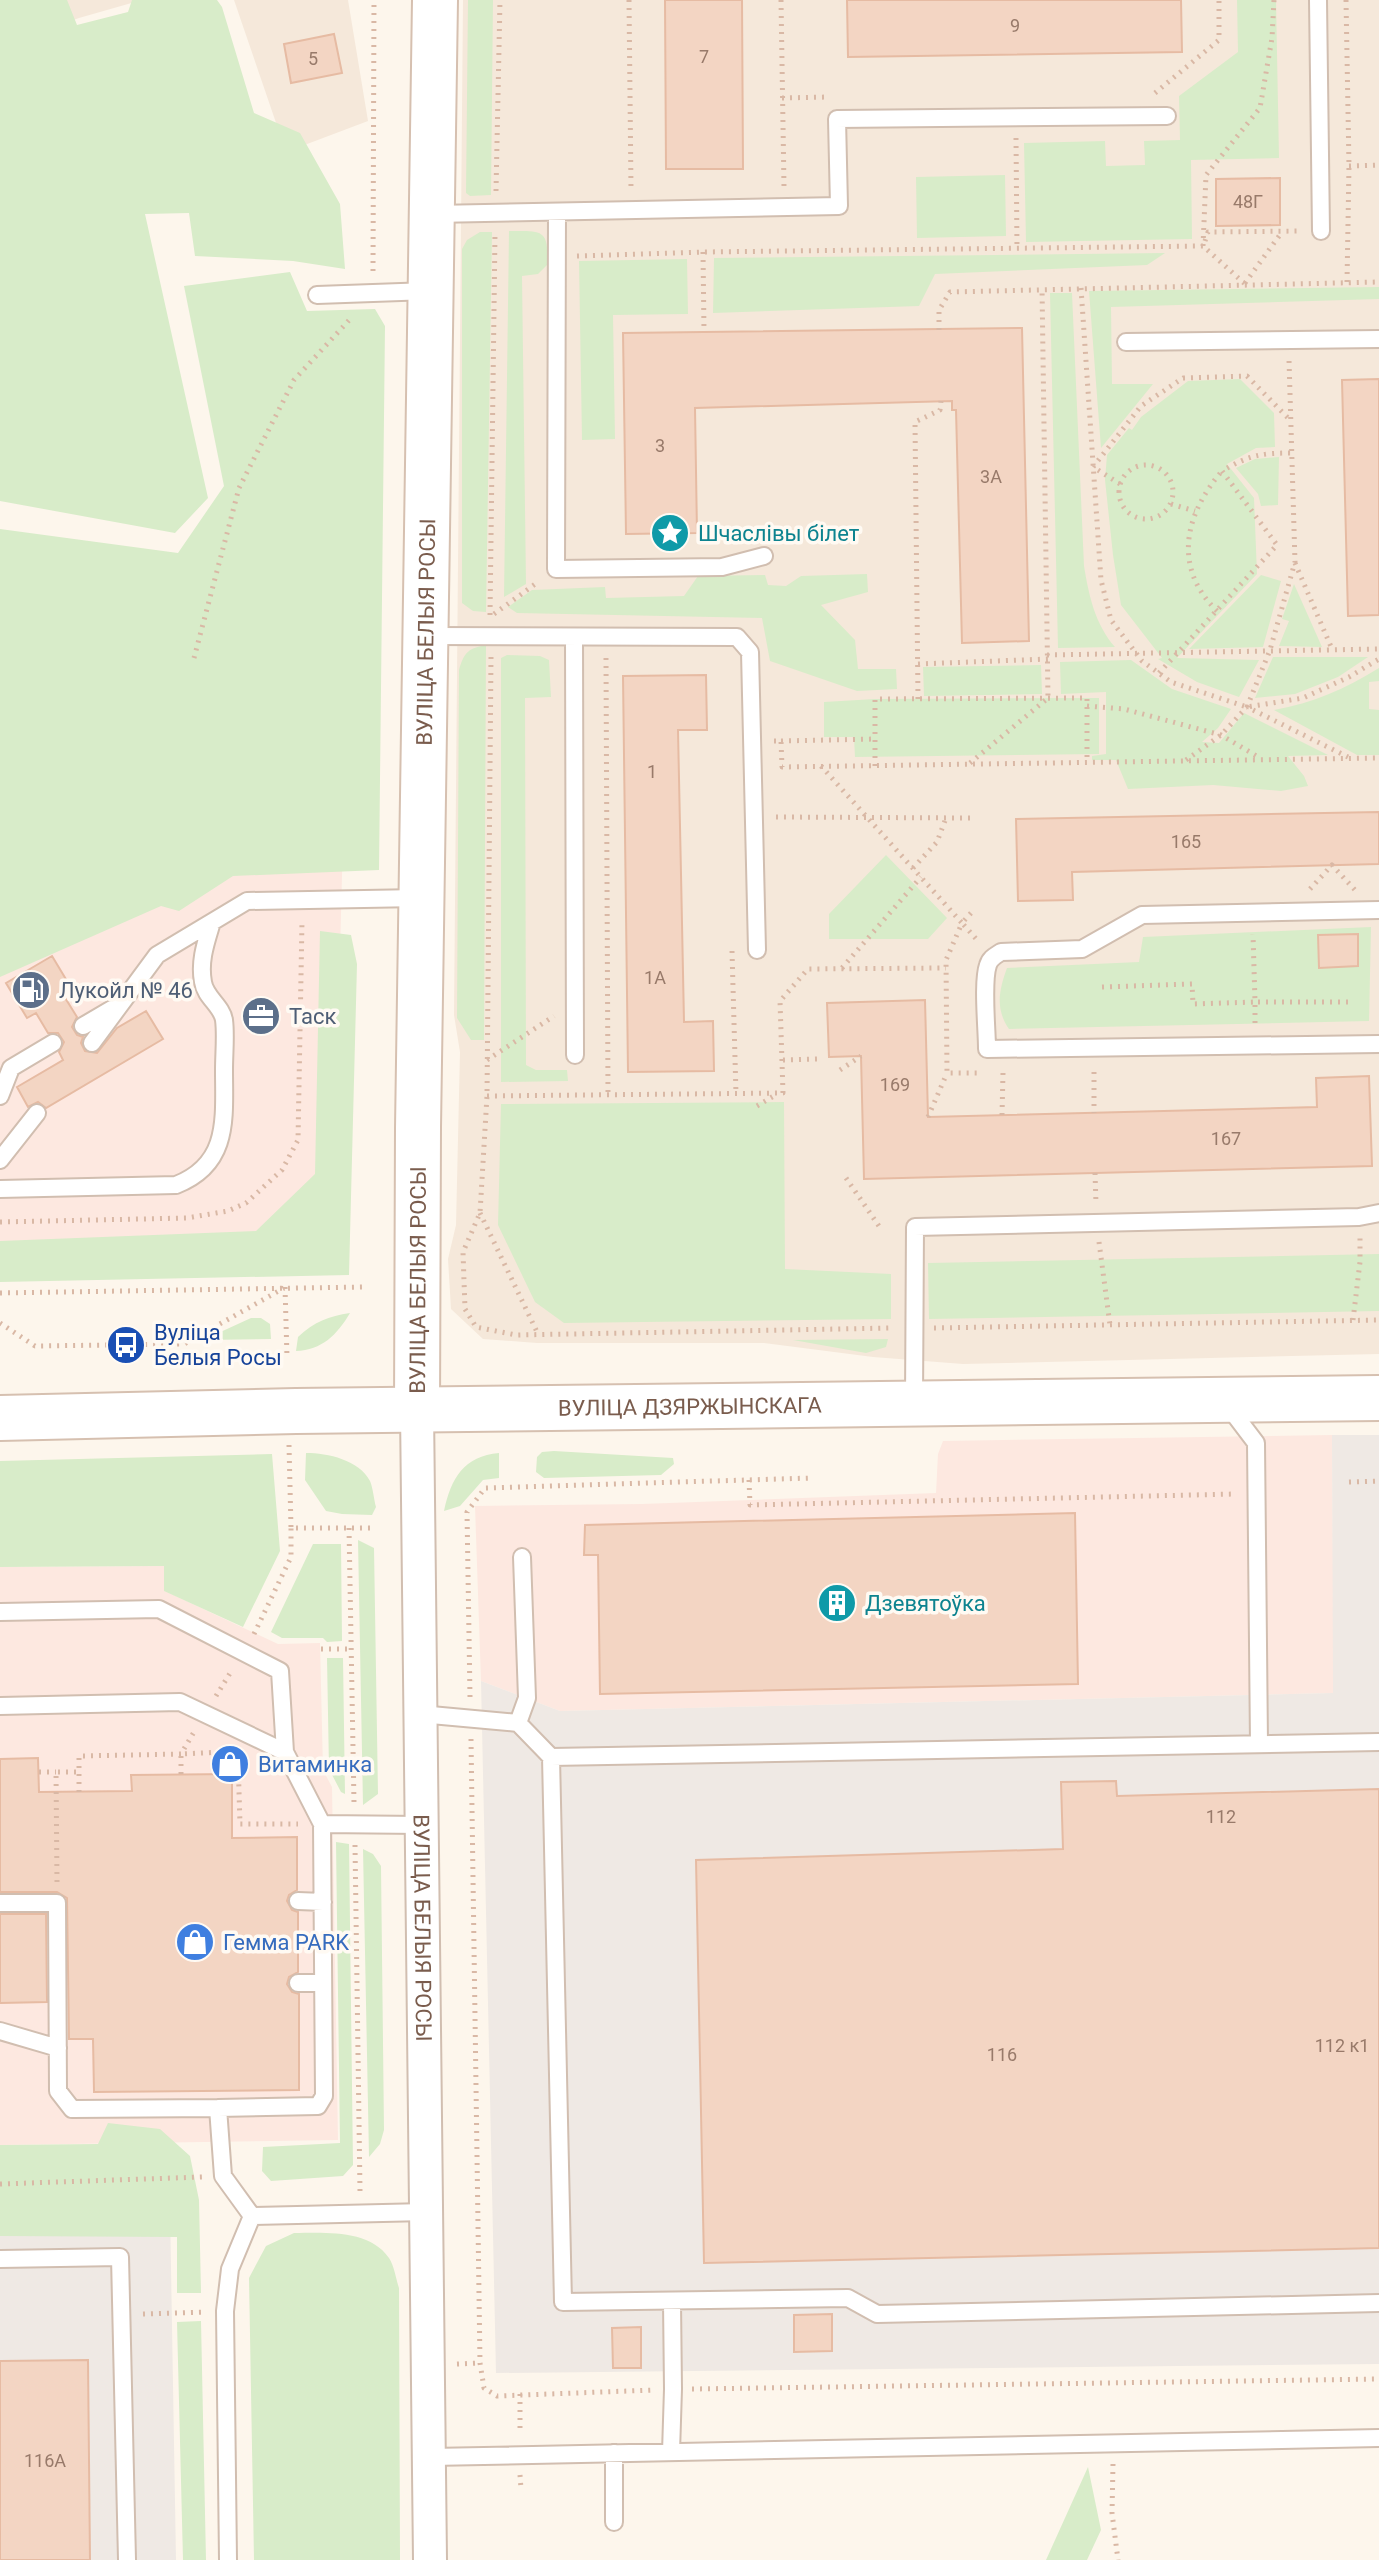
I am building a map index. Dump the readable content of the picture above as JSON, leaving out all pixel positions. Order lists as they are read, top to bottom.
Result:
{
  "streets": {
    "main road": ["ВУЛІЦА БЕЛЫЯ РОСЫ", "ВУЛІЦА ДЗЯРЖЫНСКАГА"]
  },
  "crossings": [
    ["ВУЛІЦА БЕЛЫЯ РОСЫ", "ВУЛІЦА ДЗЯРЖЫНСКАГА"]
  ],
  "places": {
    "place": ["Шчаслівы білет"],
    "fuel station": ["Лукойл № 46"],
    "office": ["Таск"],
    "bus stop": ["Вуліца Белыя Росы"],
    "building": ["Дзевятоўка"],
    "shop": ["Витаминка", "Гемма PARK"]
  },
  "house_numbers": [
    "9",
    "7",
    "5",
    "48Г",
    "3",
    "3А",
    "1",
    "165",
    "1А",
    "169",
    "167",
    "112",
    "112 к1",
    "116",
    "116А"
  ]
}
